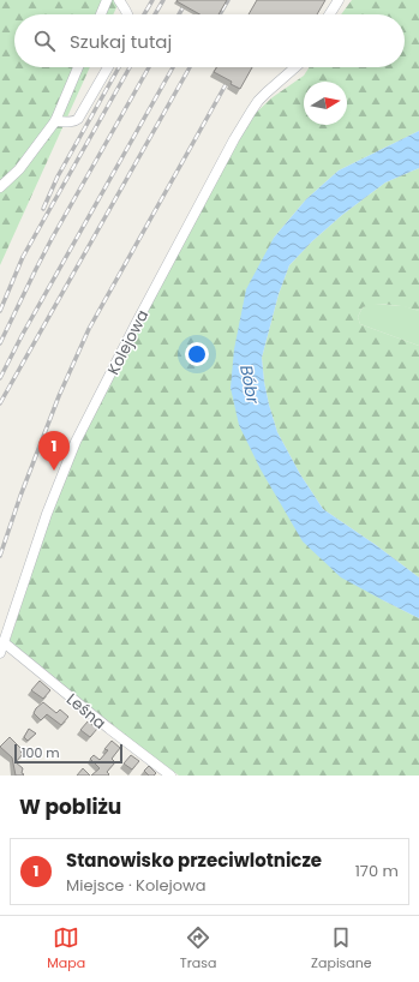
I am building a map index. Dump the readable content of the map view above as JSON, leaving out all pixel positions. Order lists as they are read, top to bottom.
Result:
{
  "streets": {
    "street": ["Kolejowa", "Leśna"]
  },
  "crossings": [
    ["Kolejowa", "Leśna"]
  ],
  "water": ["Bóbr"],
  "scale_bar": "100 m",
  "north": "right",
  "page": {
    "search": "Szukaj tutaj",
    "pins": "1",
    "scale": "100 m",
    "heading": "W pobliżu",
    "list": [
      {
        "mark": "1",
        "name": "Stanowisko przeciwlotnicze",
        "note": "Miejsce · Kolejowa",
        "value": "170 m"
      }
    ],
    "nav": ["Mapa", "Trasa", "Zapisane"]
  }
}
